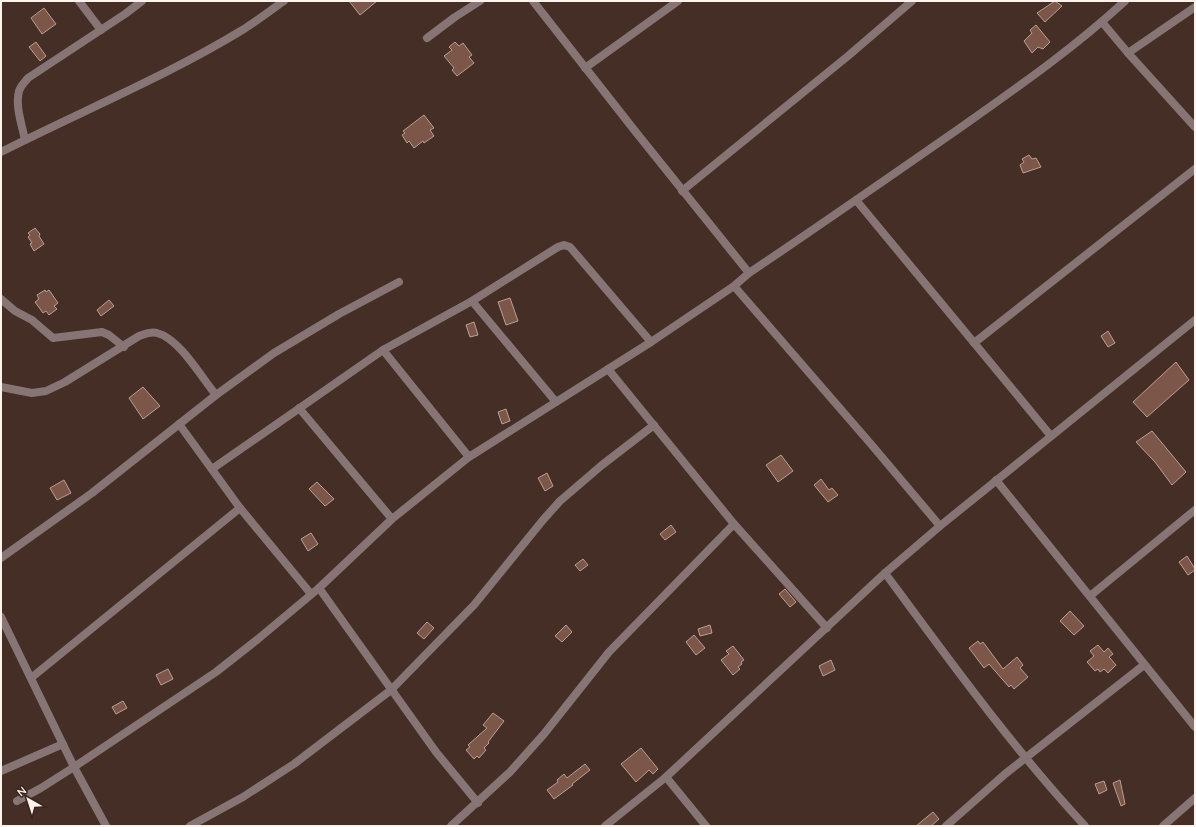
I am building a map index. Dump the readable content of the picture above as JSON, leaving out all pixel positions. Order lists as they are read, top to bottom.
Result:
{
  "north": "top left"
}
